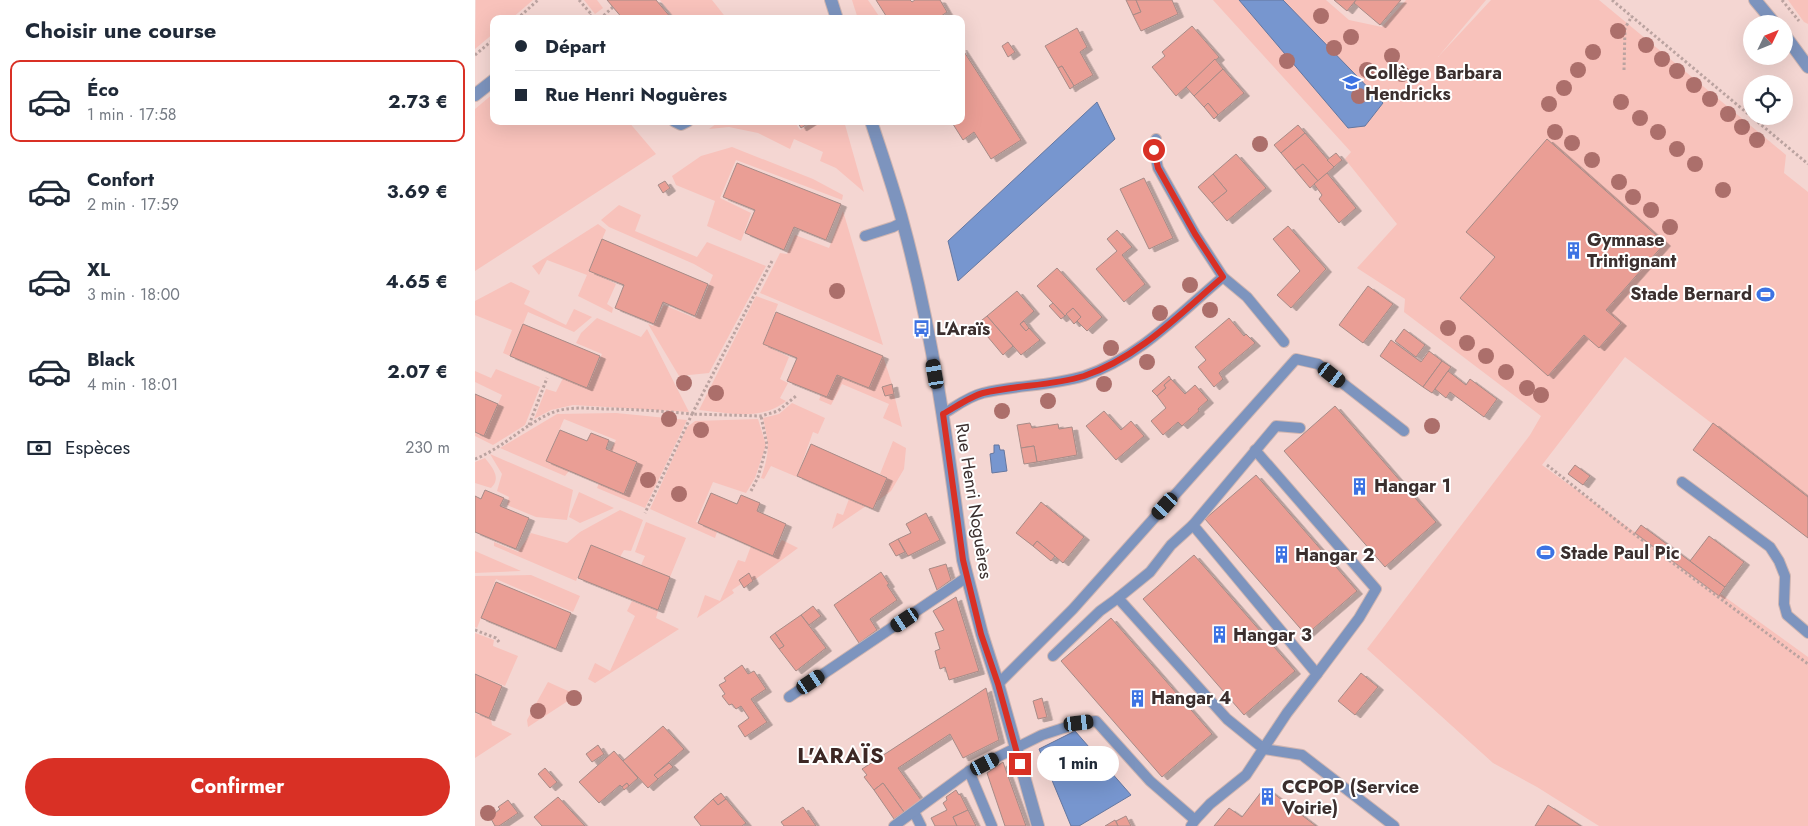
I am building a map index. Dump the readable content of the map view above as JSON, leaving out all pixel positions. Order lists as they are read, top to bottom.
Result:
{
  "streets": {
    "street": ["Rue Henri Noguères"]
  },
  "districts": ["L'ARAÏS"],
  "places": {
    "school or university": ["Collège Barbara Hendricks"],
    "building": [
      "Gymnase Trintignant",
      "Hangar 1",
      "Hangar 2",
      "Hangar 3",
      "Hangar 4",
      "CCPOP (Service Voirie)"
    ],
    "sports": ["Stade Bernard", "Stade Paul Pic"],
    "bus stop": ["L'Araïs"]
  },
  "north": "top right",
  "page": {
    "heading": "Choisir une course",
    "banner": ["Départ", "Rue Henri Noguères"],
    "list": [
      {
        "name": "Éco",
        "note": "1 min · 17:58",
        "value": "2.73 €"
      },
      {
        "name": "Confort",
        "note": "2 min · 17:59",
        "value": "3.69 €"
      },
      {
        "name": "XL",
        "note": "3 min · 18:00",
        "value": "4.65 €"
      },
      {
        "name": "Black",
        "note": "4 min · 18:01",
        "value": "2.07 €"
      }
    ],
    "pay": ["Espèces", "230 m"],
    "bubble": "1 min",
    "buttons": "Confirmer"
  }
}
